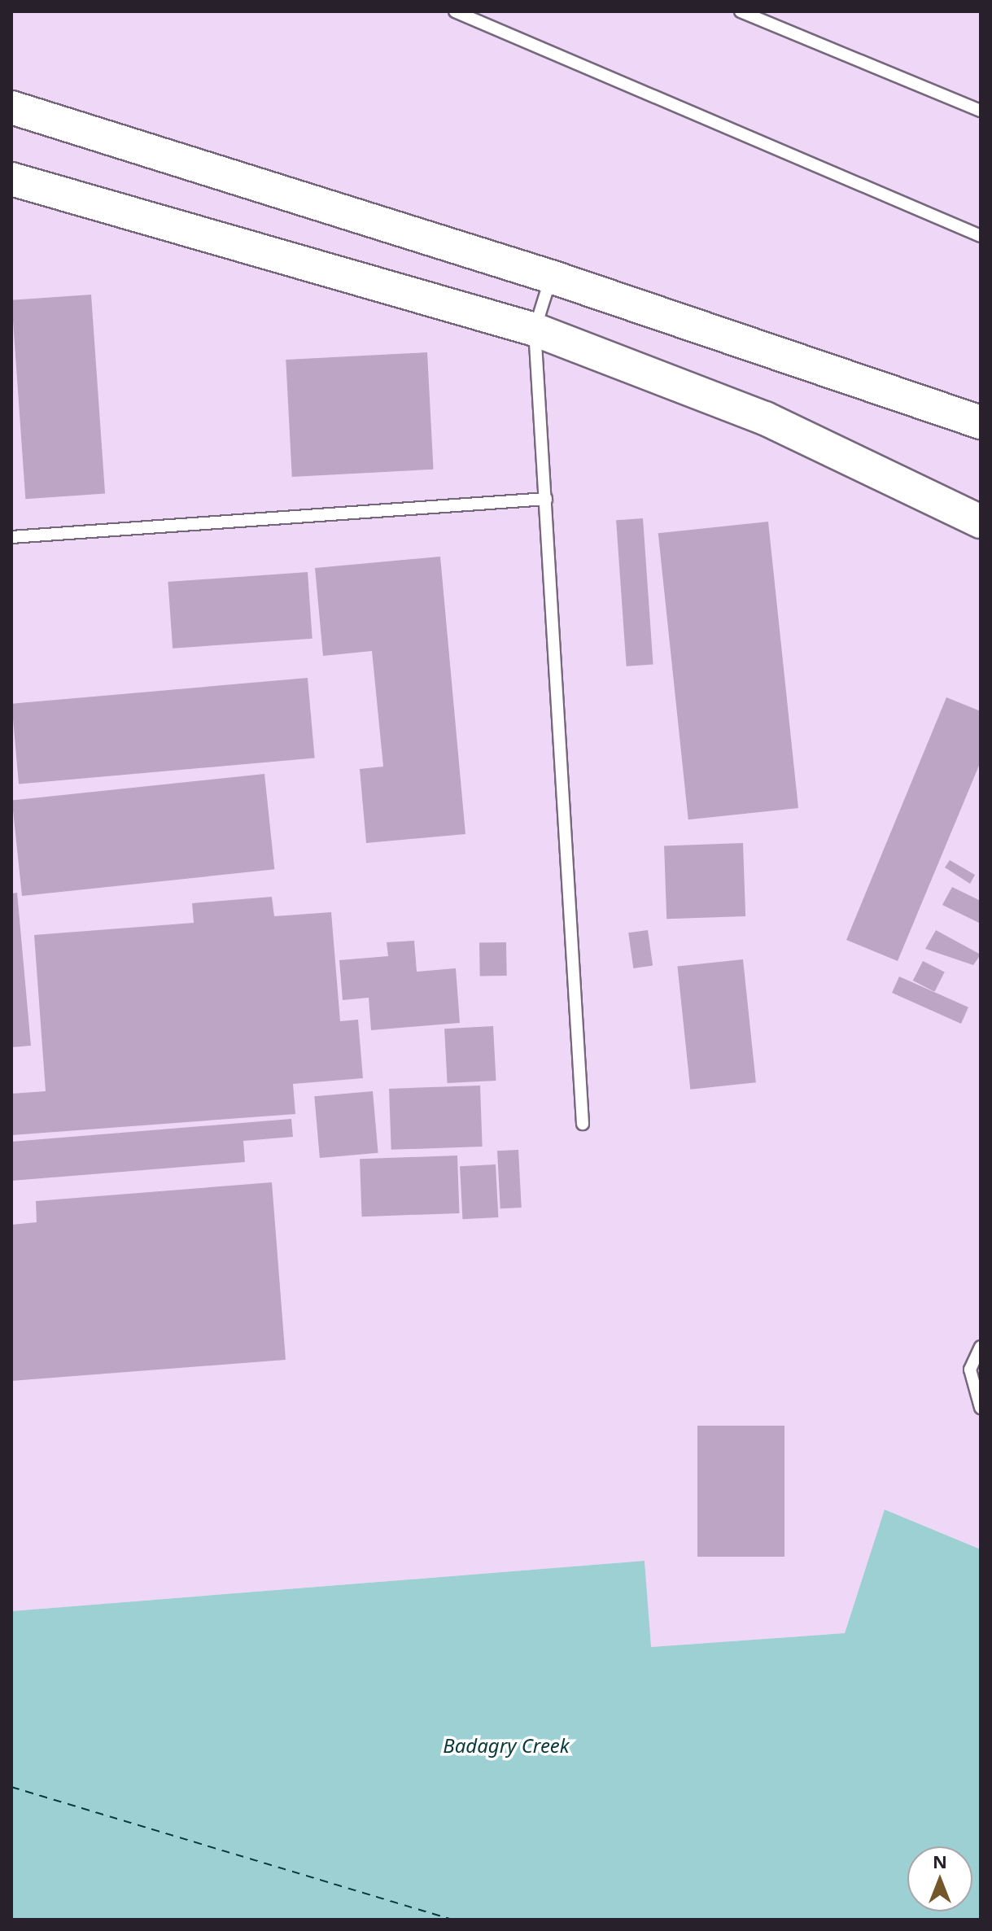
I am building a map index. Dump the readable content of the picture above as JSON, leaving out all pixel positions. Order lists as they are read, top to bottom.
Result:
{
  "water": ["Badagry Creek"],
  "north": "top"
}
